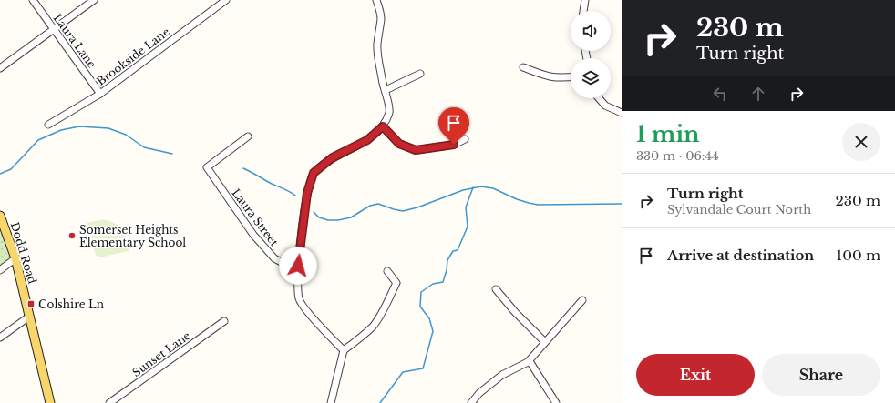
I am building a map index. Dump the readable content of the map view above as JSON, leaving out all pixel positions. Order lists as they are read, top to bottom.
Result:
{
  "streets": {
    "main road": ["Dodd Road"],
    "street": [
      "Laura Lane",
      "Brookside Lane",
      "Laura Street",
      "Sunset Lane"
    ]
  },
  "crossings": [
    ["Laura Lane", "Brookside Lane"]
  ],
  "places": {
    "other": ["Somerset Heights Elementary School"],
    "transit": ["Colshire Ln"]
  },
  "page": {
    "turn": ["230 m", "Turn right"],
    "heading": ["1 min", "330 m · 06:44"],
    "list": [
      {
        "name": "Turn right",
        "note": "Sylvandale Court North",
        "value": "230 m"
      },
      {
        "name": "Arrive at destination",
        "value": "100 m"
      }
    ],
    "buttons": ["Exit", "Share"]
  }
}
